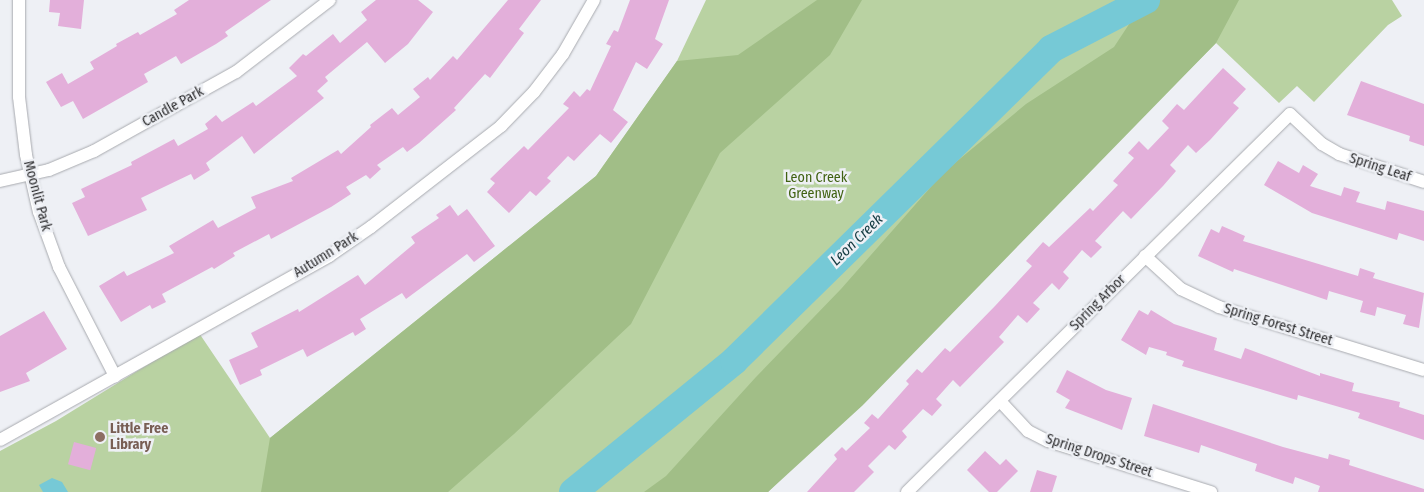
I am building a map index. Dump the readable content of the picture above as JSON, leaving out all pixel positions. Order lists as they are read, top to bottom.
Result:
{
  "streets": {
    "street": [
      "Candle Park",
      "Spring Leaf",
      "Moonlit Park",
      "Autumn Park",
      "Spring Arbor",
      "Spring Forest Street",
      "Spring Drops Street"
    ]
  },
  "crossings": [
    ["Candle Park", "Moonlit Park"],
    ["Spring Leaf", "Spring Arbor"],
    ["Moonlit Park", "Autumn Park"],
    ["Spring Arbor", "Spring Forest Street"],
    ["Spring Arbor", "Spring Drops Street"]
  ],
  "water": ["Leon Creek"],
  "parks": ["Leon Creek Greenway"],
  "places": ["Little Free Library"]
}
